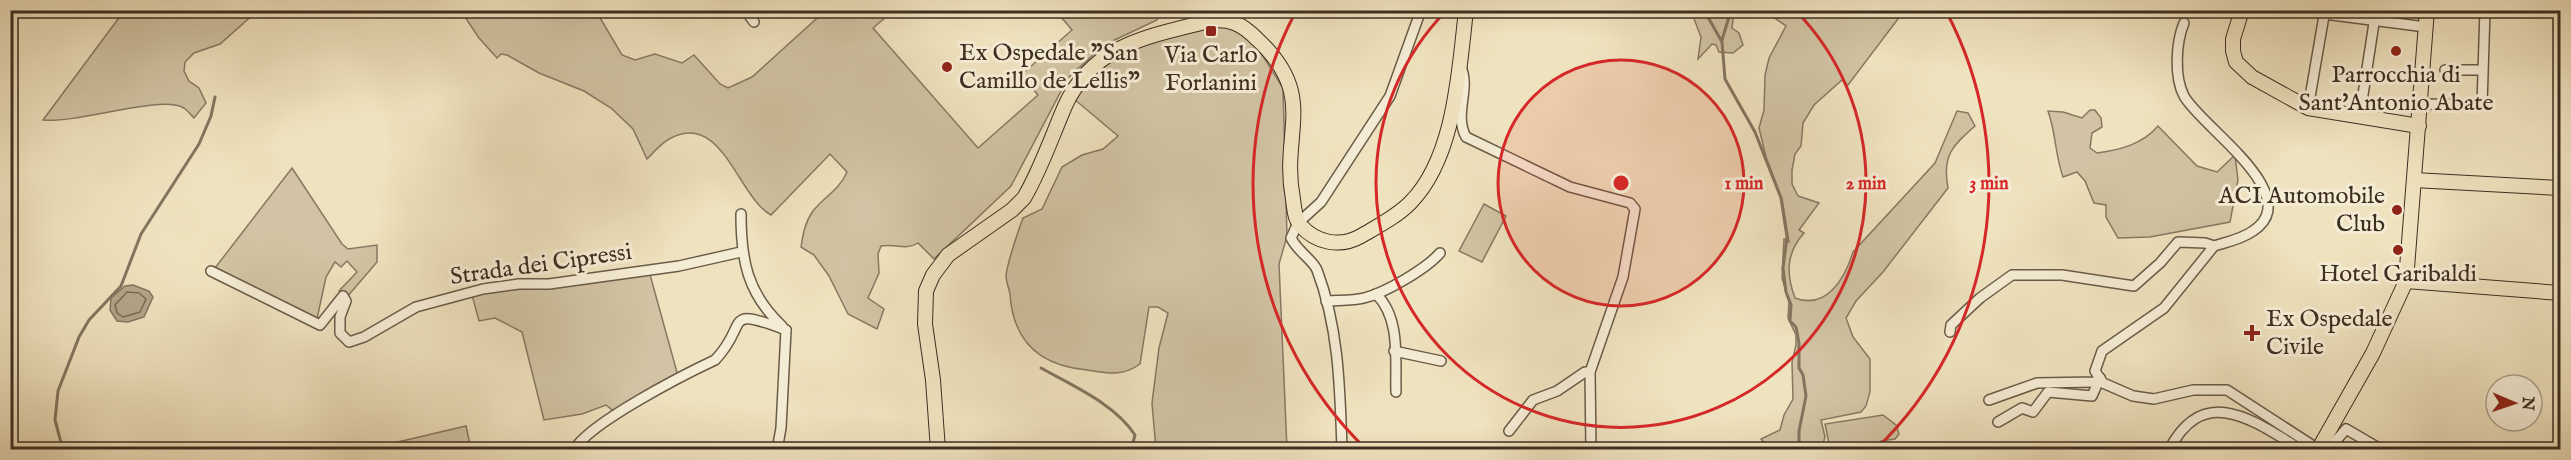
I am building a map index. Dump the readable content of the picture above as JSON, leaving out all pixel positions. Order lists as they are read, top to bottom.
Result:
{
  "streets": {
    "street": ["Strada dei Cipressi"]
  },
  "places": {
    "transit": ["Via Carlo Forlanini"],
    "other": [
      "Parrocchia di Sant'Antonio Abate",
      "Ex Ospedale \"San Camillo de Lellis\"",
      "ACI Automobile Club",
      "Hotel Garibaldi"
    ],
    "health": ["Ex Ospedale Civile"]
  },
  "north": "right",
  "rings": ["1 min", "2 min", "3 min"]
}
